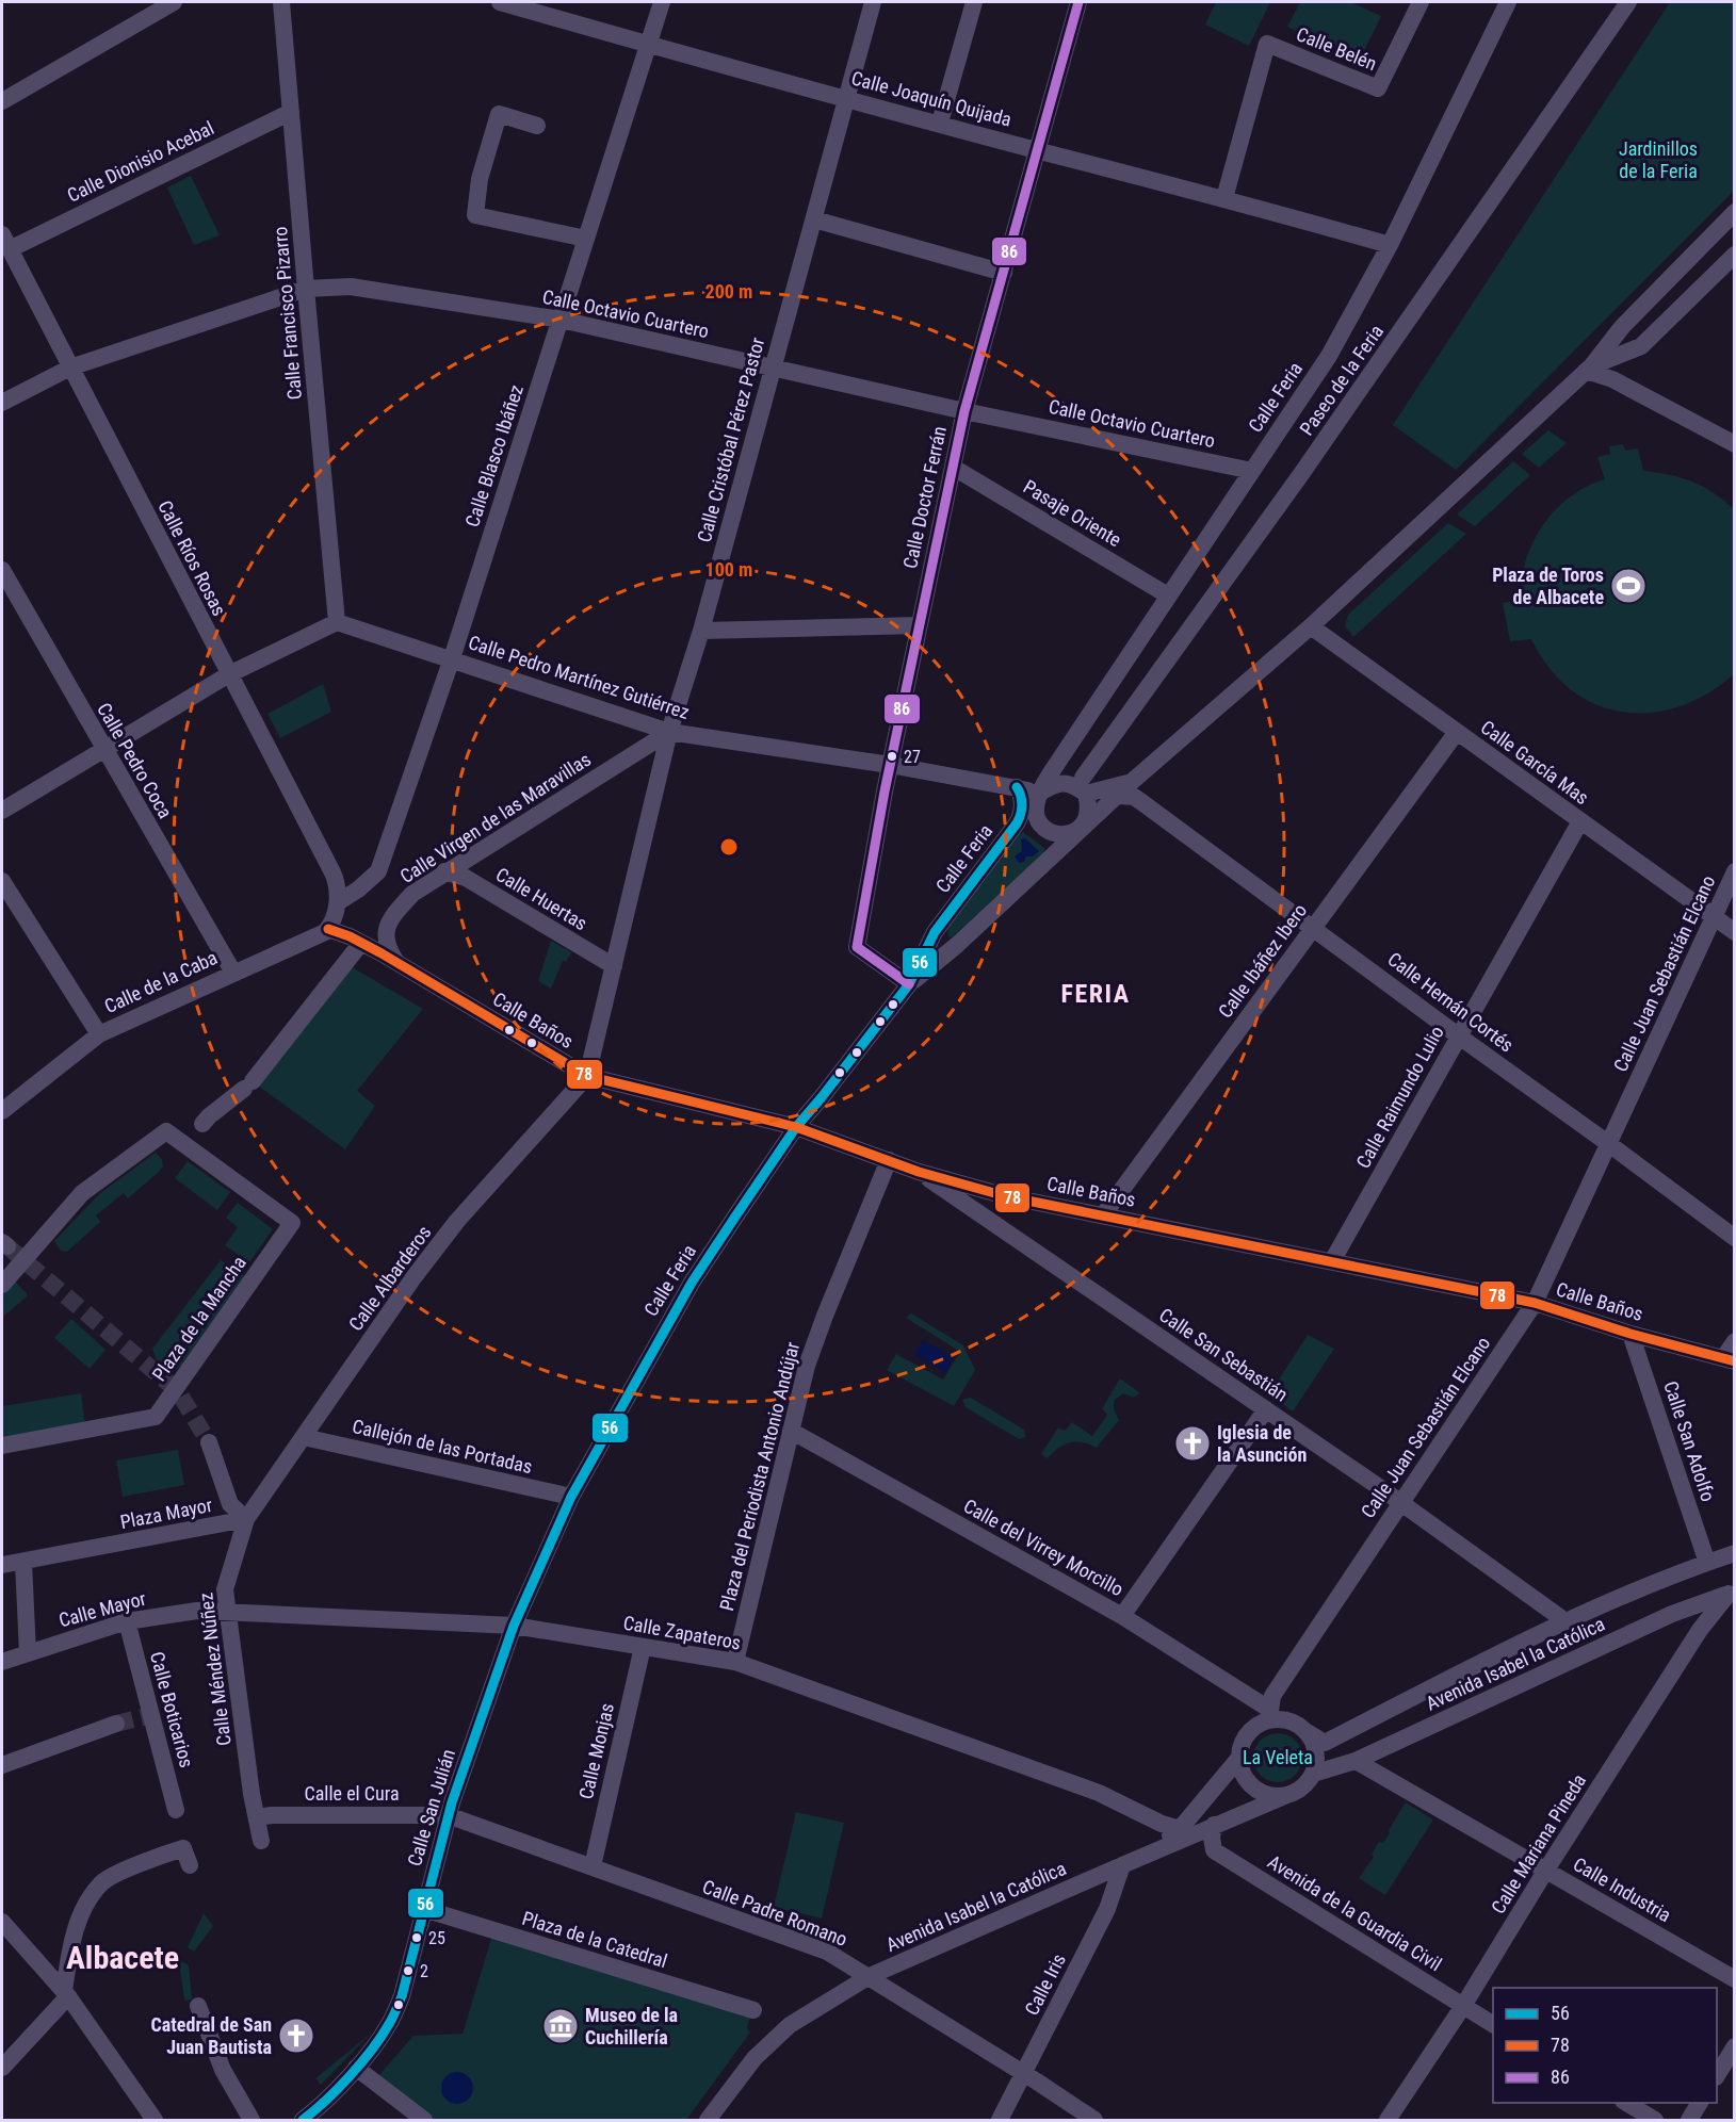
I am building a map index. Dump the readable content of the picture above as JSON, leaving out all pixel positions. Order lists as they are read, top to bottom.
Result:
{
  "streets": {
    "street": [
      "Calle Belén",
      "Calle Joaquín Quijada",
      "Calle Dionisio Acebal",
      "Calle Francisco Pizarro",
      "Calle Octavio Cuartero",
      "Paseo de la Feria",
      "Calle Feria",
      "Calle Cristóbal Pérez Pastor",
      "Calle Blasco Ibáñez",
      "Calle Doctor Ferrán",
      "Pasaje Oriente",
      "Calle Ríos Rosas",
      "Calle Pedro Martínez Gutiérrez",
      "Calle Pedro Coca",
      "Calle García Mas",
      "Calle Virgen de las Maravillas",
      "Calle Huertas",
      "Calle Ibáñez Ibero",
      "Calle Juan Sebastián Elcano",
      "Calle de la Caba",
      "Calle Hernán Cortés",
      "Calle Baños",
      "Calle Raimundo Lulio",
      "Calle Albarderos",
      "Plaza de la Mancha",
      "Calle San Sebastián",
      "Calle San Adolfo",
      "Callejón de las Portadas",
      "Plaza del Periodista Antonio Andújar",
      "Plaza Mayor",
      "Calle del Virrey Morcillo",
      "Calle Mayor",
      "Calle Zapateros",
      "Avenida Isabel la Católica",
      "Calle Méndez Núñez",
      "Calle Boticarios",
      "Calle Monjas",
      "Calle el Cura",
      "Calle San Julián",
      "Calle Mariana Pineda",
      "Calle Industria",
      "Calle Padre Romano",
      "Avenida de la Guardia Civil",
      "Plaza de la Catedral",
      "Calle Iris"
    ]
  },
  "crossings": [
    ["Calle Belén", "Calle Joaquín Quijada"],
    ["Calle Joaquín Quijada", "Calle Feria"],
    ["Calle Joaquín Quijada", "Calle Cristóbal Pérez Pastor"],
    ["Calle Joaquín Quijada", "Calle Blasco Ibáñez"],
    ["Calle Joaquín Quijada", "Calle Doctor Ferrán"],
    ["Calle Dionisio Acebal", "Calle Francisco Pizarro"],
    ["Calle Dionisio Acebal", "Calle Ríos Rosas"],
    ["Calle Francisco Pizarro", "Calle Octavio Cuartero"],
    ["Calle Francisco Pizarro", "Calle Pedro Martínez Gutiérrez"],
    ["Calle Octavio Cuartero", "Calle Feria"],
    ["Calle Octavio Cuartero", "Calle Cristóbal Pérez Pastor"],
    ["Calle Octavio Cuartero", "Calle Blasco Ibáñez"],
    ["Calle Octavio Cuartero", "Calle Doctor Ferrán"],
    ["Calle Octavio Cuartero", "Calle Ríos Rosas"],
    ["Paseo de la Feria", "Calle Feria"],
    ["Paseo de la Feria", "Calle Pedro Martínez Gutiérrez"],
    ["Calle Feria", "Calle Doctor Ferrán"],
    ["Calle Feria", "Pasaje Oriente"],
    ["Calle Feria", "Calle Pedro Martínez Gutiérrez"],
    ["Calle Feria", "Calle García Mas"],
    ["Calle Feria", "Calle Hernán Cortés"],
    ["Calle Feria", "Calle Baños"],
    ["Calle Feria", "Callejón de las Portadas"],
    ["Calle Feria", "Calle Zapateros"],
    ["Calle Feria", "Calle San Julián"],
    ["Calle Cristóbal Pérez Pastor", "Calle Pedro Martínez Gutiérrez"],
    ["Calle Cristóbal Pérez Pastor", "Calle Virgen de las Maravillas"],
    ["Calle Cristóbal Pérez Pastor", "Calle Huertas"],
    ["Calle Cristóbal Pérez Pastor", "Calle Baños"],
    ["Calle Cristóbal Pérez Pastor", "Calle Albarderos"],
    ["Calle Blasco Ibáñez", "Calle Ríos Rosas"],
    ["Calle Blasco Ibáñez", "Calle Pedro Martínez Gutiérrez"],
    ["Calle Doctor Ferrán", "Pasaje Oriente"],
    ["Calle Doctor Ferrán", "Calle Pedro Martínez Gutiérrez"],
    ["Calle Pedro Martínez Gutiérrez", "Calle Virgen de las Maravillas"],
    ["Calle Pedro Coca", "Calle de la Caba"],
    ["Calle García Mas", "Calle Ibáñez Ibero"],
    ["Calle García Mas", "Calle Juan Sebastián Elcano"],
    ["Calle García Mas", "Calle Raimundo Lulio"],
    ["Calle Virgen de las Maravillas", "Calle Huertas"],
    ["Calle Virgen de las Maravillas", "Calle Baños"],
    ["Calle Ibáñez Ibero", "Calle Hernán Cortés"],
    ["Calle Ibáñez Ibero", "Calle Baños"],
    ["Calle Juan Sebastián Elcano", "Calle Hernán Cortés"],
    ["Calle Juan Sebastián Elcano", "Calle Baños"],
    ["Calle Juan Sebastián Elcano", "Calle San Sebastián"],
    ["Calle Juan Sebastián Elcano", "Calle del Virrey Morcillo"],
    ["Calle Juan Sebastián Elcano", "Avenida Isabel la Católica"],
    ["Calle de la Caba", "Calle Baños"],
    ["Calle Hernán Cortés", "Calle Raimundo Lulio"],
    ["Calle Baños", "Calle Raimundo Lulio"],
    ["Calle Baños", "Calle Albarderos"],
    ["Calle Baños", "Calle San Sebastián"],
    ["Calle Baños", "Calle San Adolfo"],
    ["Calle Baños", "Plaza del Periodista Antonio Andújar"],
    ["Calle Albarderos", "Callejón de las Portadas"],
    ["Calle Albarderos", "Plaza Mayor"],
    ["Calle Albarderos", "Calle Méndez Núñez"],
    ["Calle San Sebastián", "Avenida Isabel la Católica"],
    ["Calle San Adolfo", "Avenida Isabel la Católica"],
    ["Plaza del Periodista Antonio Andújar", "Calle del Virrey Morcillo"],
    ["Plaza del Periodista Antonio Andújar", "Calle Zapateros"],
    ["Plaza Mayor", "Calle Méndez Núñez"],
    ["Calle del Virrey Morcillo", "Avenida Isabel la Católica"],
    ["Calle Mayor", "Calle Zapateros"],
    ["Calle Mayor", "Calle Méndez Núñez"],
    ["Calle Mayor", "Calle Boticarios"],
    ["Calle Zapateros", "Avenida Isabel la Católica"],
    ["Calle Zapateros", "Calle Méndez Núñez"],
    ["Calle Zapateros", "Calle Monjas"],
    ["Calle Zapateros", "Calle San Julián"],
    ["Avenida Isabel la Católica", "Calle Mariana Pineda"],
    ["Avenida Isabel la Católica", "Calle Industria"],
    ["Avenida Isabel la Católica", "Calle Padre Romano"],
    ["Avenida Isabel la Católica", "Avenida de la Guardia Civil"],
    ["Avenida Isabel la Católica", "Calle Iris"],
    ["Calle Méndez Núñez", "Calle el Cura"],
    ["Calle Monjas", "Calle Padre Romano"],
    ["Calle el Cura", "Calle San Julián"],
    ["Calle el Cura", "Calle Padre Romano"],
    ["Calle San Julián", "Calle Padre Romano"],
    ["Calle San Julián", "Plaza de la Catedral"],
    ["Calle Mariana Pineda", "Calle Industria"],
    ["Calle Mariana Pineda", "Avenida de la Guardia Civil"],
    ["Calle Padre Romano", "Calle Iris"]
  ],
  "districts": ["FERIA", "Albacete"],
  "parks": ["Jardinillos de la Feria", "La Veleta"],
  "places": {
    "sports": ["Plaza de Toros de Albacete"],
    "other": ["27", "25", "2"],
    "church": ["Iglesia de la Asunción", "Catedral de San Juan Bautista"],
    "museum": ["Museo de la Cuchillería"]
  },
  "lines": ["transit line 86", "transit line 56", "transit line 78"],
  "legend": ["56", "78", "86"],
  "rings": ["200 m", "100 m"]
}
